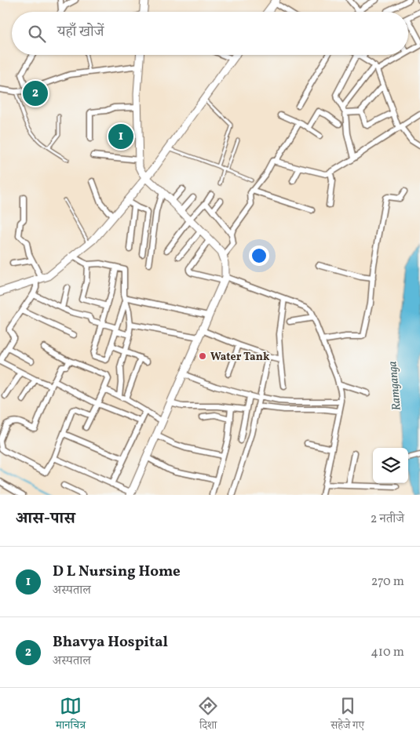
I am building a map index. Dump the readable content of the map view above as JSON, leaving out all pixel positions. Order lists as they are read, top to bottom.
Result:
{
  "water": ["Ramganga"],
  "places": ["Water Tank"],
  "page": {
    "search": "यहाँ खोजें",
    "pins": ["2", "1"],
    "heading": ["आस-पास", "2 नतीजे"],
    "list": [
      {
        "mark": "1",
        "name": "D L Nursing Home",
        "note": "अस्पताल",
        "value": "270 m"
      },
      {
        "mark": "2",
        "name": "Bhavya Hospital",
        "note": "अस्पताल",
        "value": "410 m"
      }
    ],
    "nav": ["मानचित्र", "दिशा", "सहेजे गए"]
  }
}
